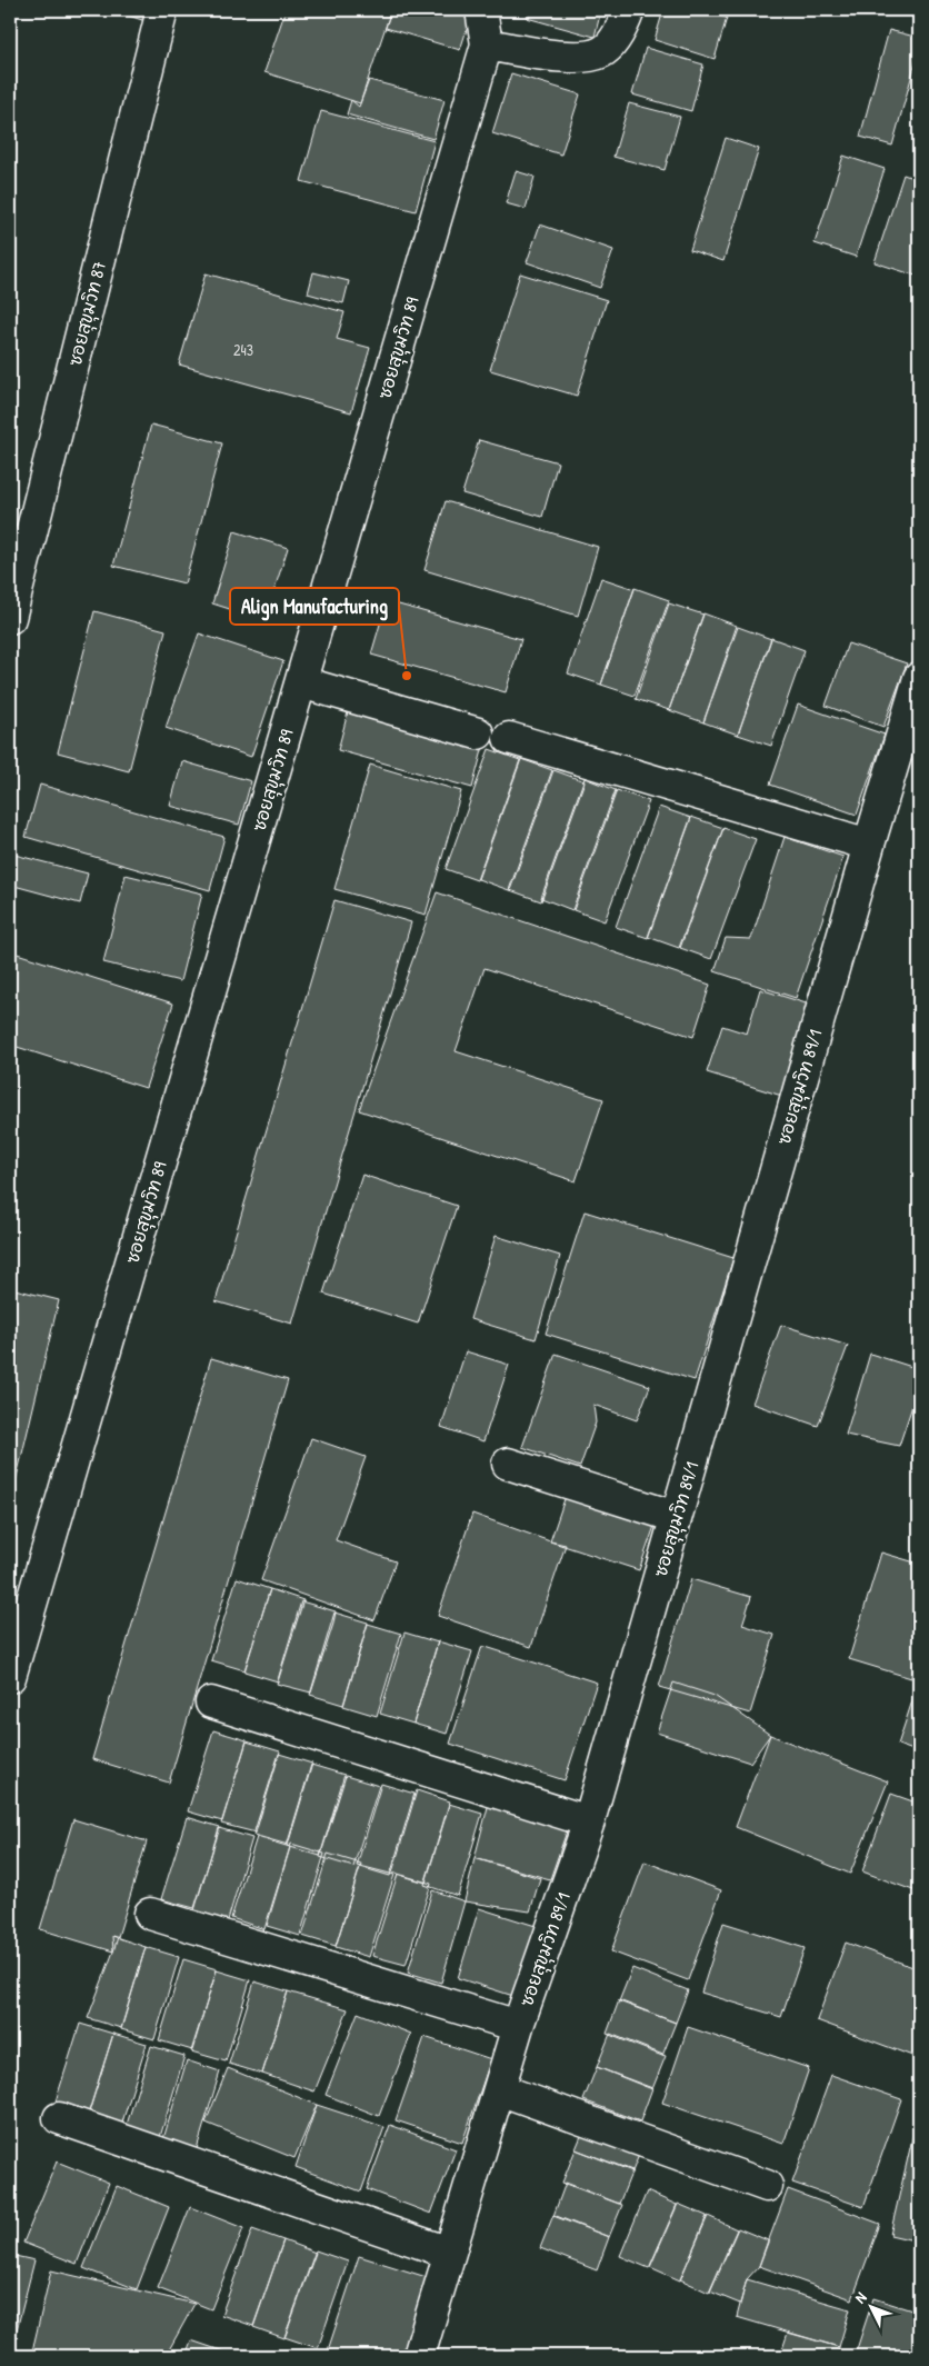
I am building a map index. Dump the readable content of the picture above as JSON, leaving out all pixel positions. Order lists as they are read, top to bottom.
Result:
{
  "streets": {
    "street": ["ซอยสุขุมวิท 87", "ซอยสุขุมวิท 89", "ซอยสุขุมวิท 89/1"]
  },
  "places": ["Align Manufacturing"],
  "house_numbers": ["243"],
  "north": "top left"
}
